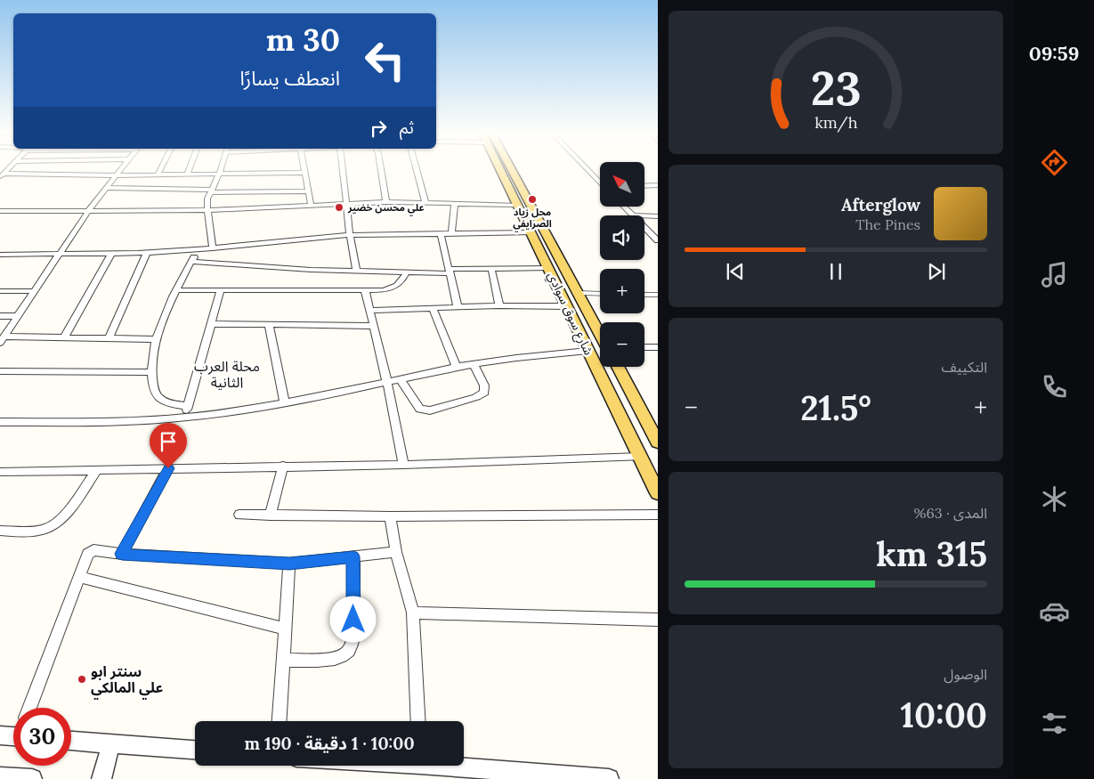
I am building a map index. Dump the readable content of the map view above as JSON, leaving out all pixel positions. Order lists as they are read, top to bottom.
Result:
{
  "streets": {
    "main road": ["شارع سوق سوادي"]
  },
  "districts": ["محلة العرب الثانية"],
  "places": ["محل زياد الصرايفي", "علي محسن خضير", "سنتر ابو علي المالكي"],
  "north": "top left",
  "page": {
    "tabs": "09:59",
    "turn": ["30 m", "انعطف يسارًا"],
    "then": "ثم",
    "map_buttons": ["+", "−"],
    "song": ["Afterglow", "The Pines"],
    "tile": [
      "التكييف",
      ["المدى · 63%", "315 km"],
      ["الوصول", "10:00"]
    ],
    "heat": ["−", "21.5°", "+"],
    "limit": "30",
    "trip": "10:00 · 1 دقيقة · 190 m",
    "gauge": ["23", "km/h"]
  }
}
